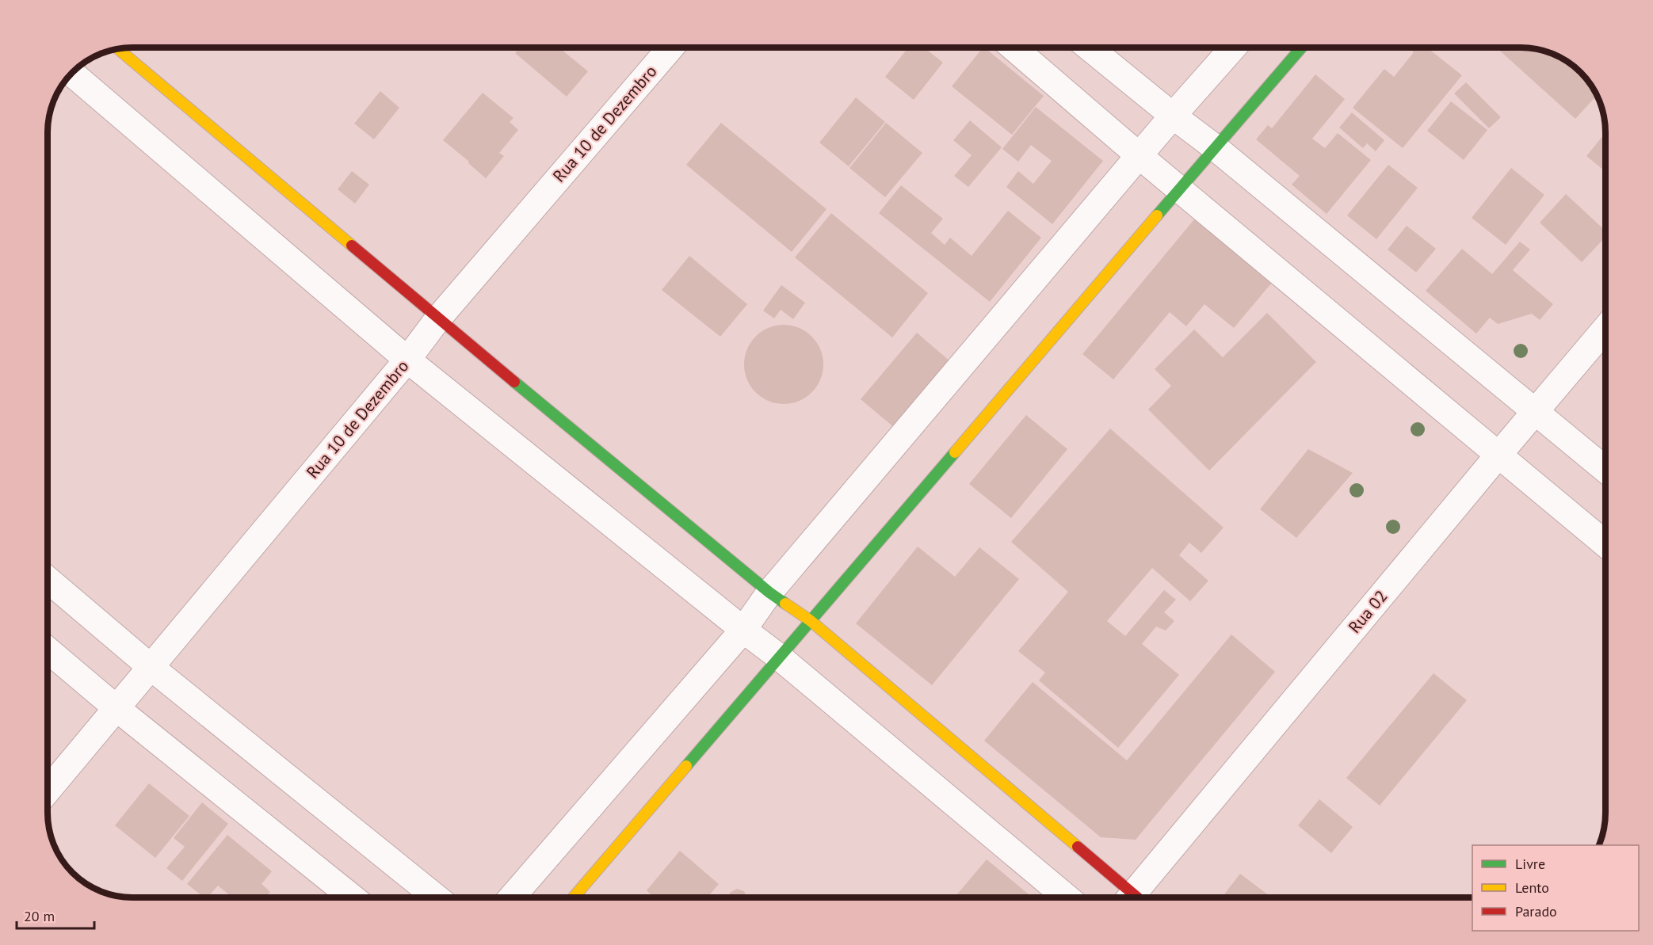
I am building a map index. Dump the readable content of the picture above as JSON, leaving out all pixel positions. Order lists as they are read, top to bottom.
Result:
{
  "streets": {
    "street": ["Rua 10 de Dezembro", "Rua 02"]
  },
  "legend": ["Livre", "Lento", "Parado"],
  "scale_bar": "20 m"
}
